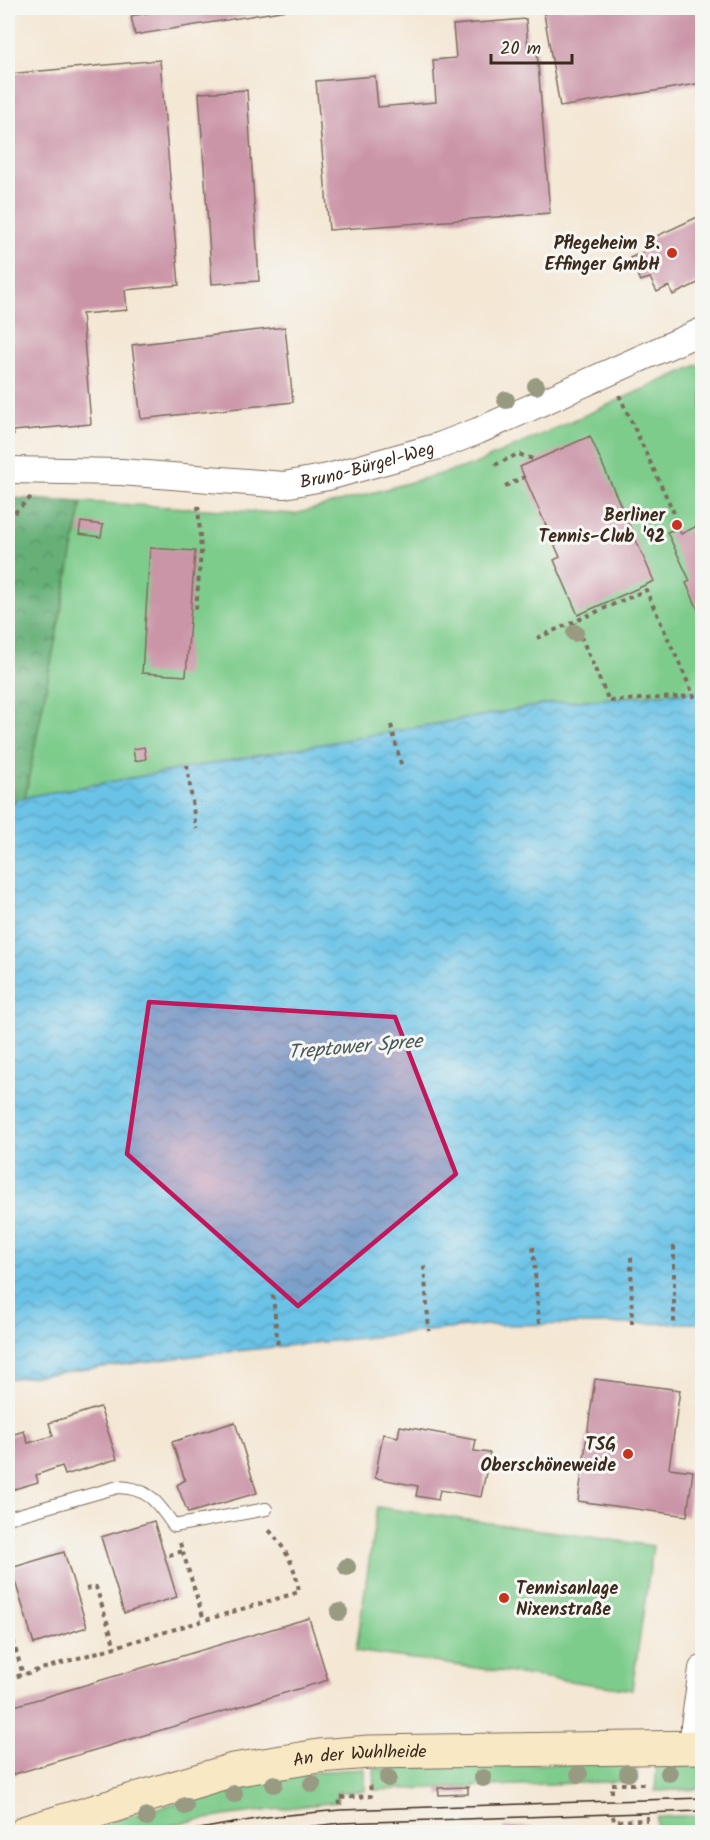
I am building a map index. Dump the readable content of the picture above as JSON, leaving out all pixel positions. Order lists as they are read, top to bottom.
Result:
{
  "streets": {
    "main road": ["An der Wuhlheide"],
    "street": ["Bruno-Bürgel-Weg"]
  },
  "water": ["Treptower Spree"],
  "places": [
    "Pflegeheim B. Effinger GmbH",
    "Berliner Tennis-Club '92",
    "TSG Oberschöneweide",
    "Tennisanlage Nixenstraße"
  ],
  "scale_bar": "20 m"
}
